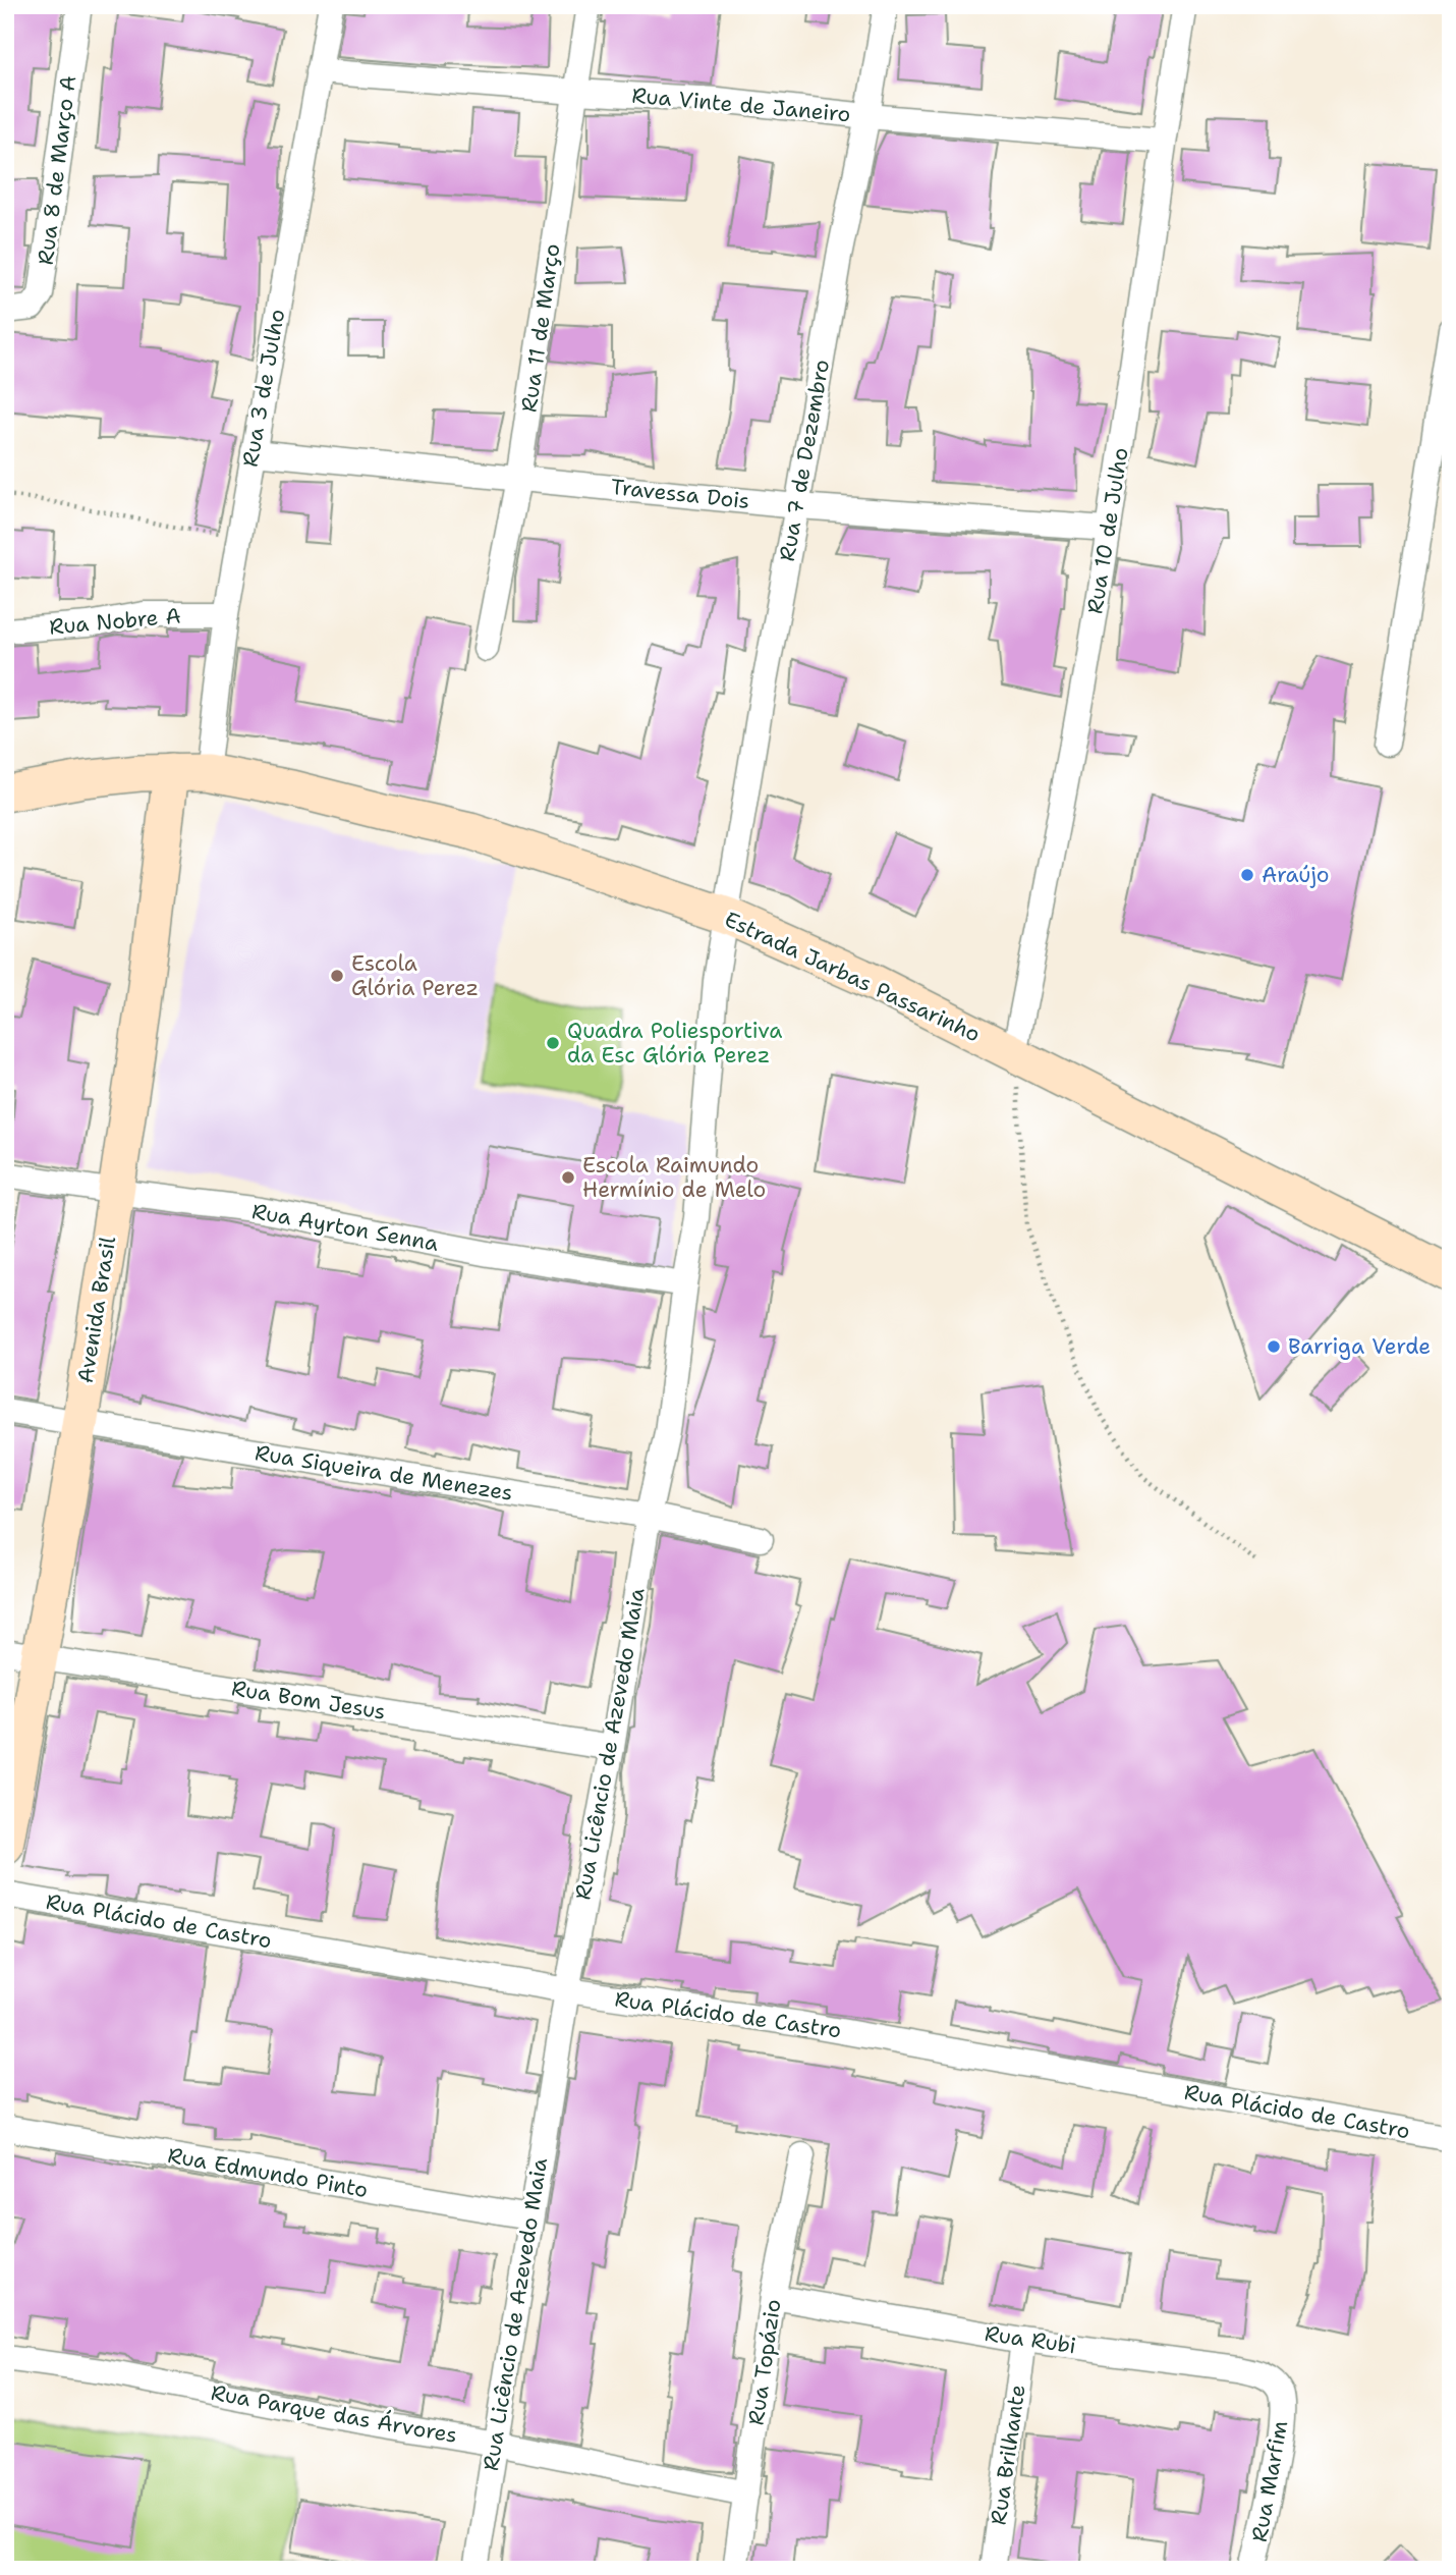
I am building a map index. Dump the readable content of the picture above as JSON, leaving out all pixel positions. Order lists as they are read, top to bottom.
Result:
{
  "streets": {
    "street": [
      "Rua Vinte de Janeiro",
      "Rua 8 de Março A",
      "Rua 11 de Março",
      "Rua 3 de Julho",
      "Rua 7 de Dezembro",
      "Travessa Dois",
      "Rua 10 de Julho",
      "Rua Nobre A",
      "Estrada Jarbas Passarinho",
      "Rua Ayrton Senna",
      "Avenida Brasil",
      "Rua Siqueira de Menezes",
      "Rua Bom Jesus",
      "Rua Licêncio de Azevedo Maia",
      "Rua Plácido de Castro",
      "Rua Edmundo Pinto",
      "Rua Rubi",
      "Rua Topázio",
      "Rua Parque das Árvores",
      "Rua Brilhante",
      "Rua Marfim"
    ]
  },
  "crossings": [
    ["Rua Vinte de Janeiro", "Rua 11 de Março"],
    ["Rua Vinte de Janeiro", "Rua 3 de Julho"],
    ["Rua Vinte de Janeiro", "Rua 7 de Dezembro"],
    ["Rua Vinte de Janeiro", "Rua 10 de Julho"],
    ["Rua 11 de Março", "Travessa Dois"],
    ["Rua 3 de Julho", "Travessa Dois"],
    ["Rua 3 de Julho", "Rua Nobre A"],
    ["Rua 3 de Julho", "Estrada Jarbas Passarinho"],
    ["Rua 7 de Dezembro", "Travessa Dois"],
    ["Rua 7 de Dezembro", "Estrada Jarbas Passarinho"],
    ["Rua 7 de Dezembro", "Rua Licêncio de Azevedo Maia"],
    ["Travessa Dois", "Rua 10 de Julho"],
    ["Rua 10 de Julho", "Estrada Jarbas Passarinho"],
    ["Estrada Jarbas Passarinho", "Avenida Brasil"],
    ["Estrada Jarbas Passarinho", "Rua Licêncio de Azevedo Maia"],
    ["Rua Ayrton Senna", "Avenida Brasil"],
    ["Rua Ayrton Senna", "Rua Licêncio de Azevedo Maia"],
    ["Avenida Brasil", "Rua Siqueira de Menezes"],
    ["Avenida Brasil", "Rua Bom Jesus"],
    ["Rua Siqueira de Menezes", "Rua Licêncio de Azevedo Maia"],
    ["Rua Bom Jesus", "Rua Licêncio de Azevedo Maia"],
    ["Rua Licêncio de Azevedo Maia", "Rua Plácido de Castro"],
    ["Rua Licêncio de Azevedo Maia", "Rua Edmundo Pinto"],
    ["Rua Licêncio de Azevedo Maia", "Rua Parque das Árvores"],
    ["Rua Rubi", "Rua Topázio"],
    ["Rua Rubi", "Rua Brilhante"],
    ["Rua Rubi", "Rua Marfim"],
    ["Rua Topázio", "Rua Parque das Árvores"]
  ],
  "places": [
    "Araújo",
    "Escola Glória Perez",
    "Quadra Poliesportiva da Esc Glória Perez",
    "Escola Raimundo Hermínio de Melo",
    "Barriga Verde"
  ]
}
